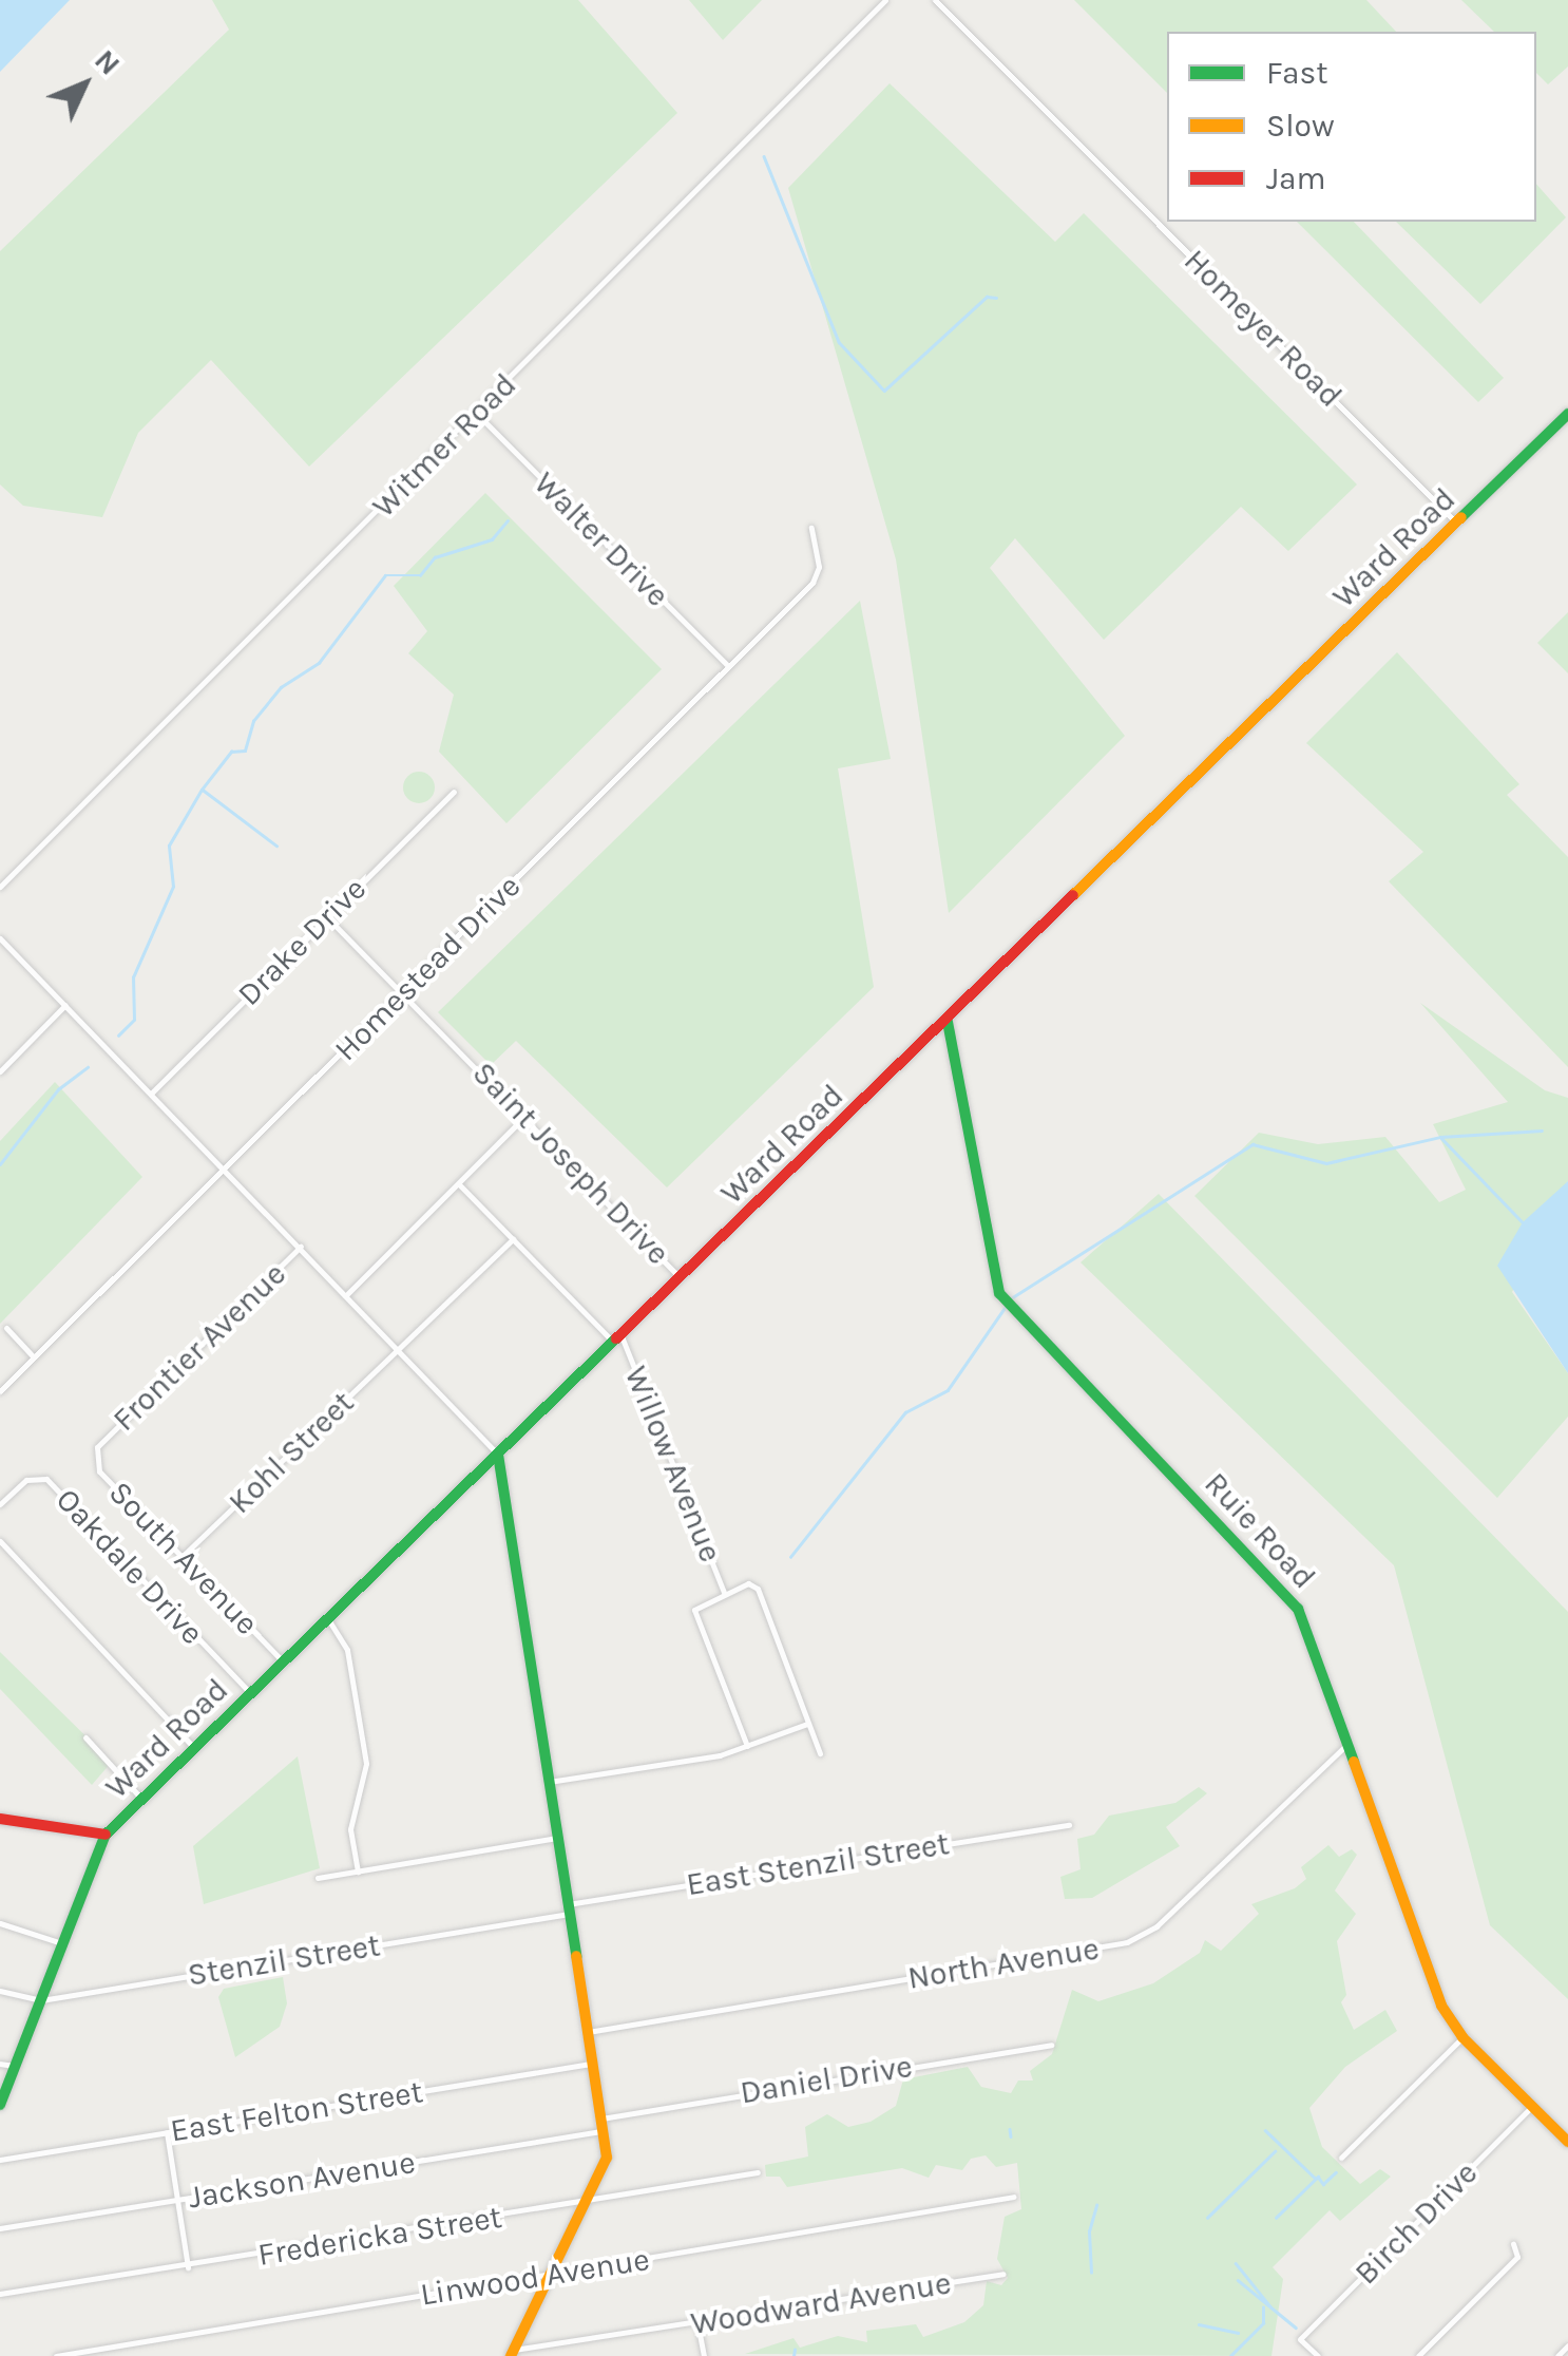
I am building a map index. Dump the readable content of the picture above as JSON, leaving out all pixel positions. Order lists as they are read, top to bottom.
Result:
{
  "streets": {
    "main road": ["Ward Road", "Ruie Road"],
    "street": [
      "Homeyer Road",
      "Witmer Road",
      "Walter Drive",
      "Drake Drive",
      "Homestead Drive",
      "Saint Joseph Drive",
      "Frontier Avenue",
      "Kohl Street",
      "Willow Avenue",
      "South Avenue",
      "Oakdale Drive",
      "East Stenzil Street",
      "Stenzil Street",
      "North Avenue",
      "Daniel Drive",
      "East Felton Street",
      "Jackson Avenue",
      "Birch Drive",
      "Fredericka Street",
      "Linwood Avenue",
      "Woodward Avenue"
    ]
  },
  "crossings": [
    ["Homeyer Road", "Ward Road"],
    ["Witmer Road", "Walter Drive"],
    ["Walter Drive", "Homestead Drive"],
    ["Ward Road", "Saint Joseph Drive"],
    ["Ward Road", "Willow Avenue"],
    ["Ward Road", "Ruie Road"],
    ["Ward Road", "South Avenue"],
    ["Ward Road", "Oakdale Drive"],
    ["Drake Drive", "Saint Joseph Drive"],
    ["Homestead Drive", "Saint Joseph Drive"],
    ["Frontier Avenue", "South Avenue"],
    ["Kohl Street", "South Avenue"],
    ["Ruie Road", "North Avenue"],
    ["Ruie Road", "Birch Drive"],
    ["East Stenzil Street", "Stenzil Street"],
    ["Daniel Drive", "Jackson Avenue"]
  ],
  "legend": ["Fast", "Slow", "Jam"],
  "north": "top right"
}
